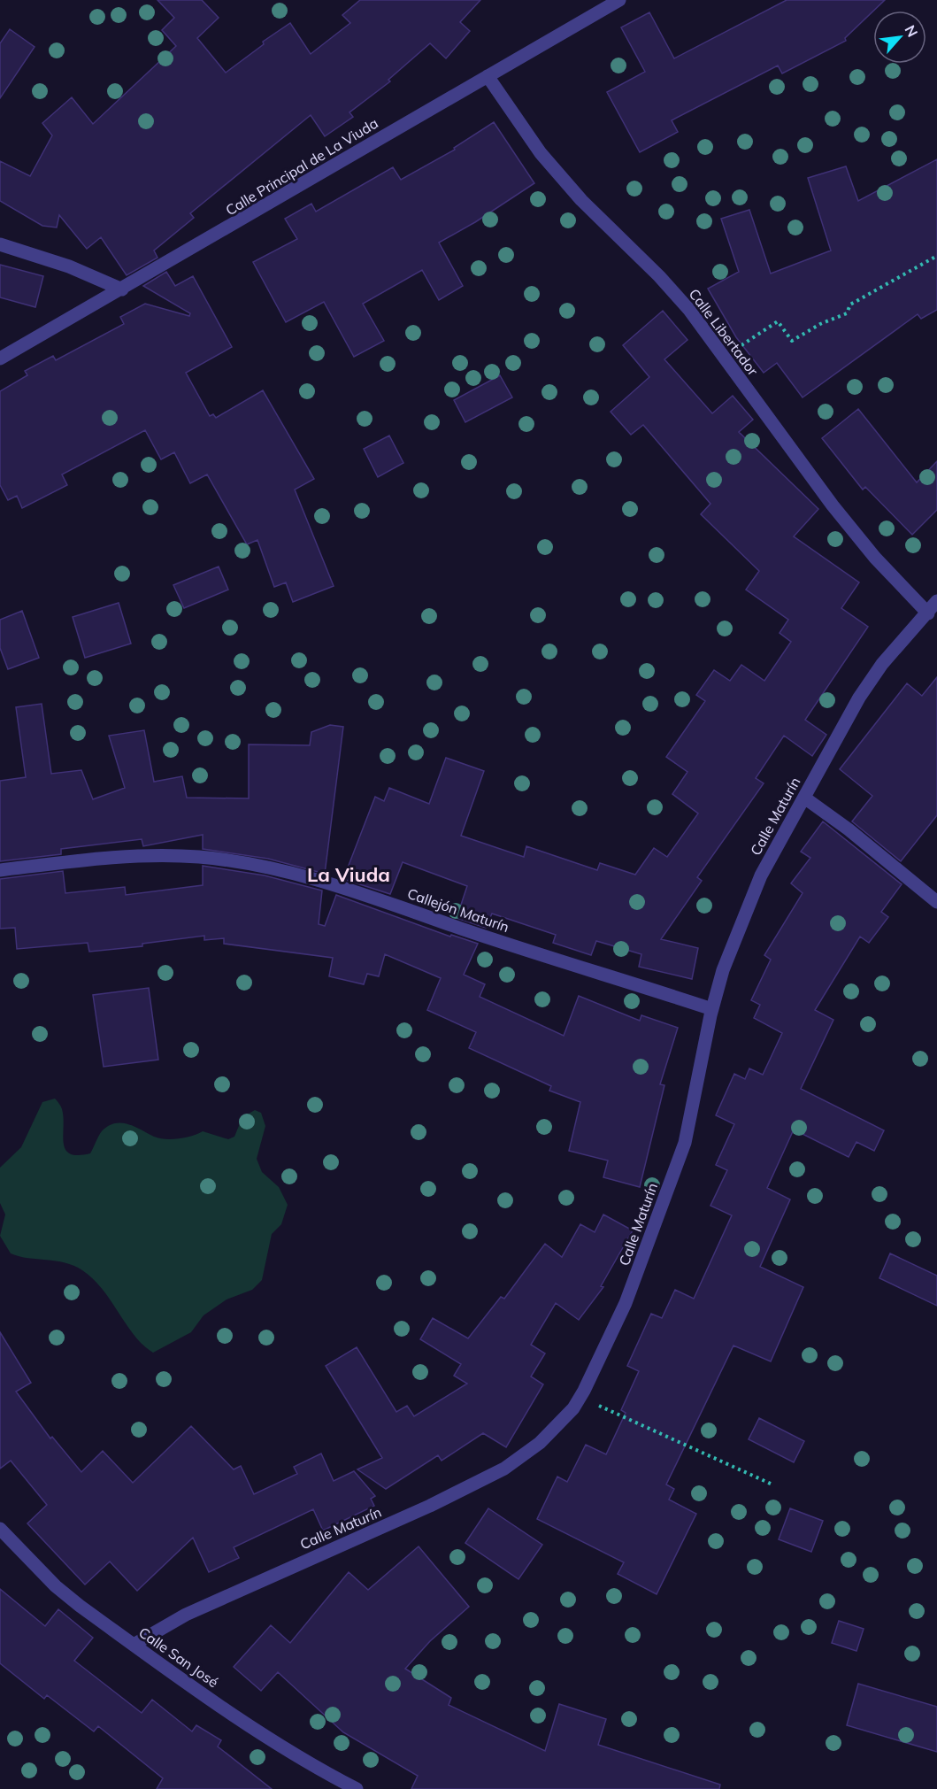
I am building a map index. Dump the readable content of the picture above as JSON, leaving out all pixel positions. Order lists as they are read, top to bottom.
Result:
{
  "streets": {
    "street": [
      "Calle Principal de La Viuda",
      "Calle Libertador",
      "Calle Maturín",
      "Callejón Maturín",
      "Calle San José"
    ]
  },
  "crossings": [
    ["Calle Principal de La Viuda", "Calle Libertador"],
    ["Calle Libertador", "Calle Maturín"],
    ["Calle Maturín", "Callejón Maturín"],
    ["Calle Maturín", "Calle San José"]
  ],
  "districts": ["La Viuda"],
  "north": "top right"
}
